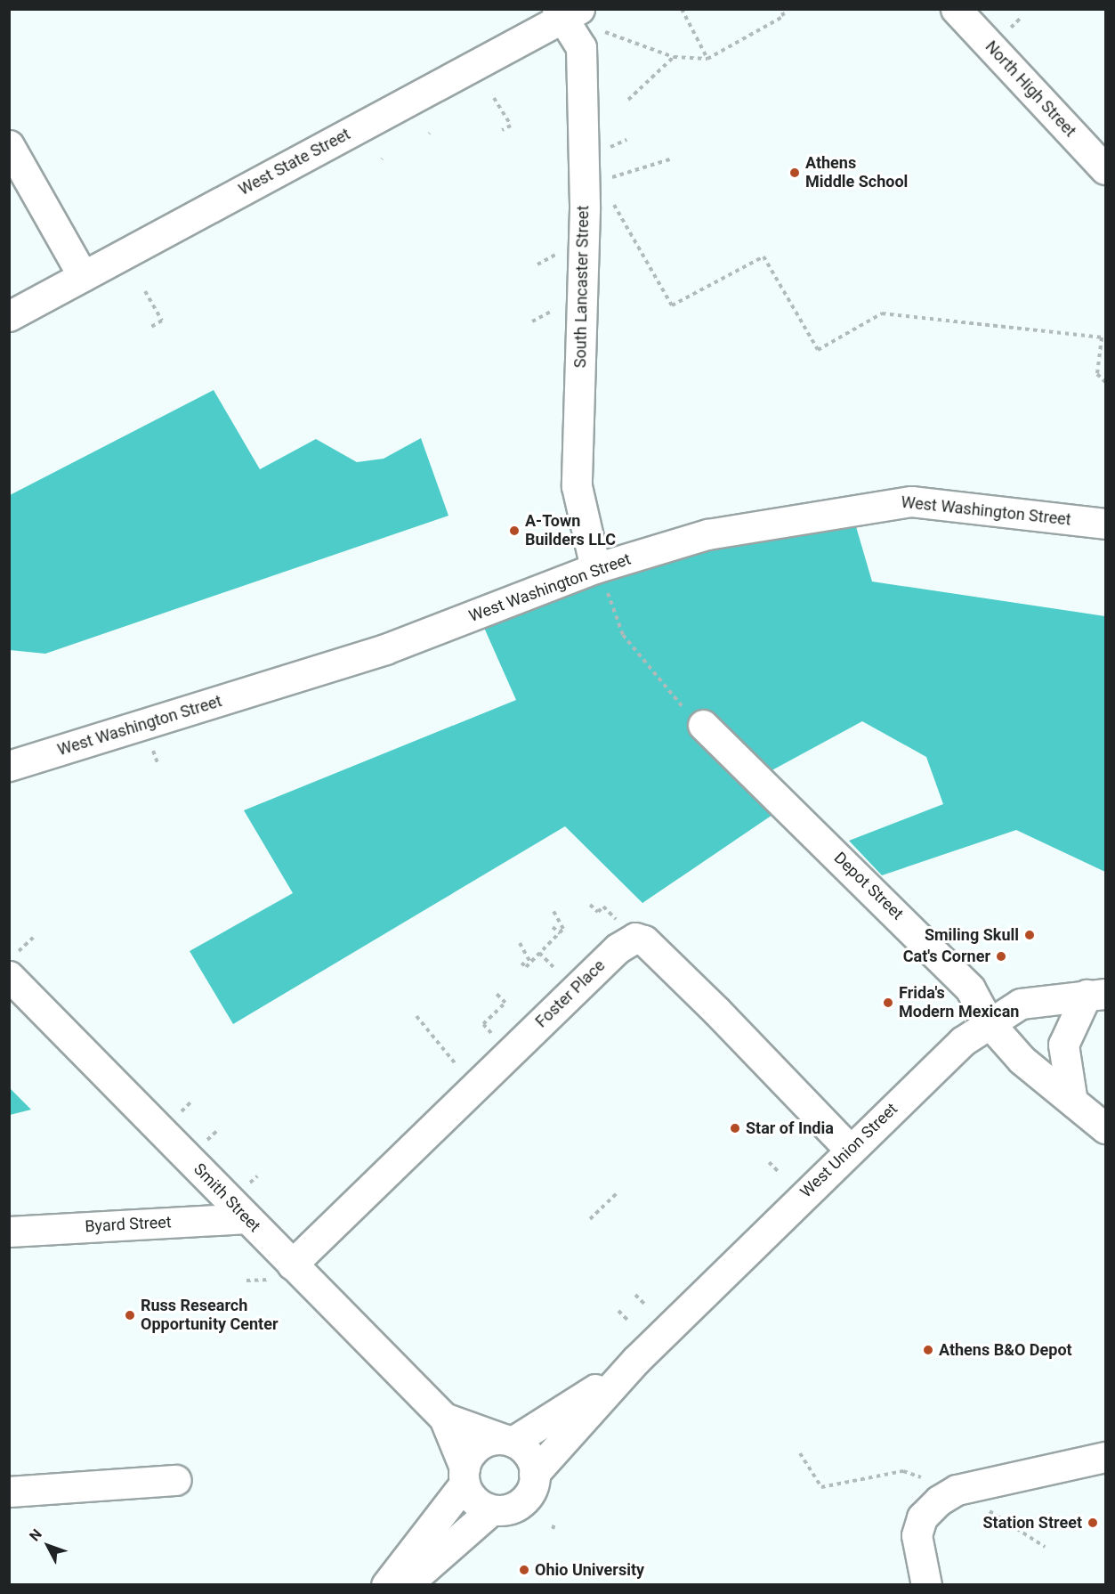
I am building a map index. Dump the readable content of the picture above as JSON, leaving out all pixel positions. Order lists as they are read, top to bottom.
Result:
{
  "streets": {
    "street": [
      "North High Street",
      "West State Street",
      "South Lancaster Street",
      "West Washington Street",
      "Depot Street",
      "Foster Place",
      "West Union Street",
      "Smith Street",
      "Byard Street"
    ]
  },
  "crossings": [
    ["West State Street", "South Lancaster Street"],
    ["South Lancaster Street", "West Washington Street"],
    ["Depot Street", "West Union Street"],
    ["Foster Place", "West Union Street"],
    ["Foster Place", "Smith Street"],
    ["West Union Street", "Smith Street"],
    ["Smith Street", "Byard Street"]
  ],
  "places": [
    "Athens Middle School",
    "A-Town Builders LLC",
    "Smiling Skull",
    "Cat's Corner",
    "Frida's Modern Mexican",
    "Star of India",
    "Russ Research Opportunity Center",
    "Athens B&O Depot",
    "Station Street",
    "Ohio University"
  ],
  "north": "top left"
}
